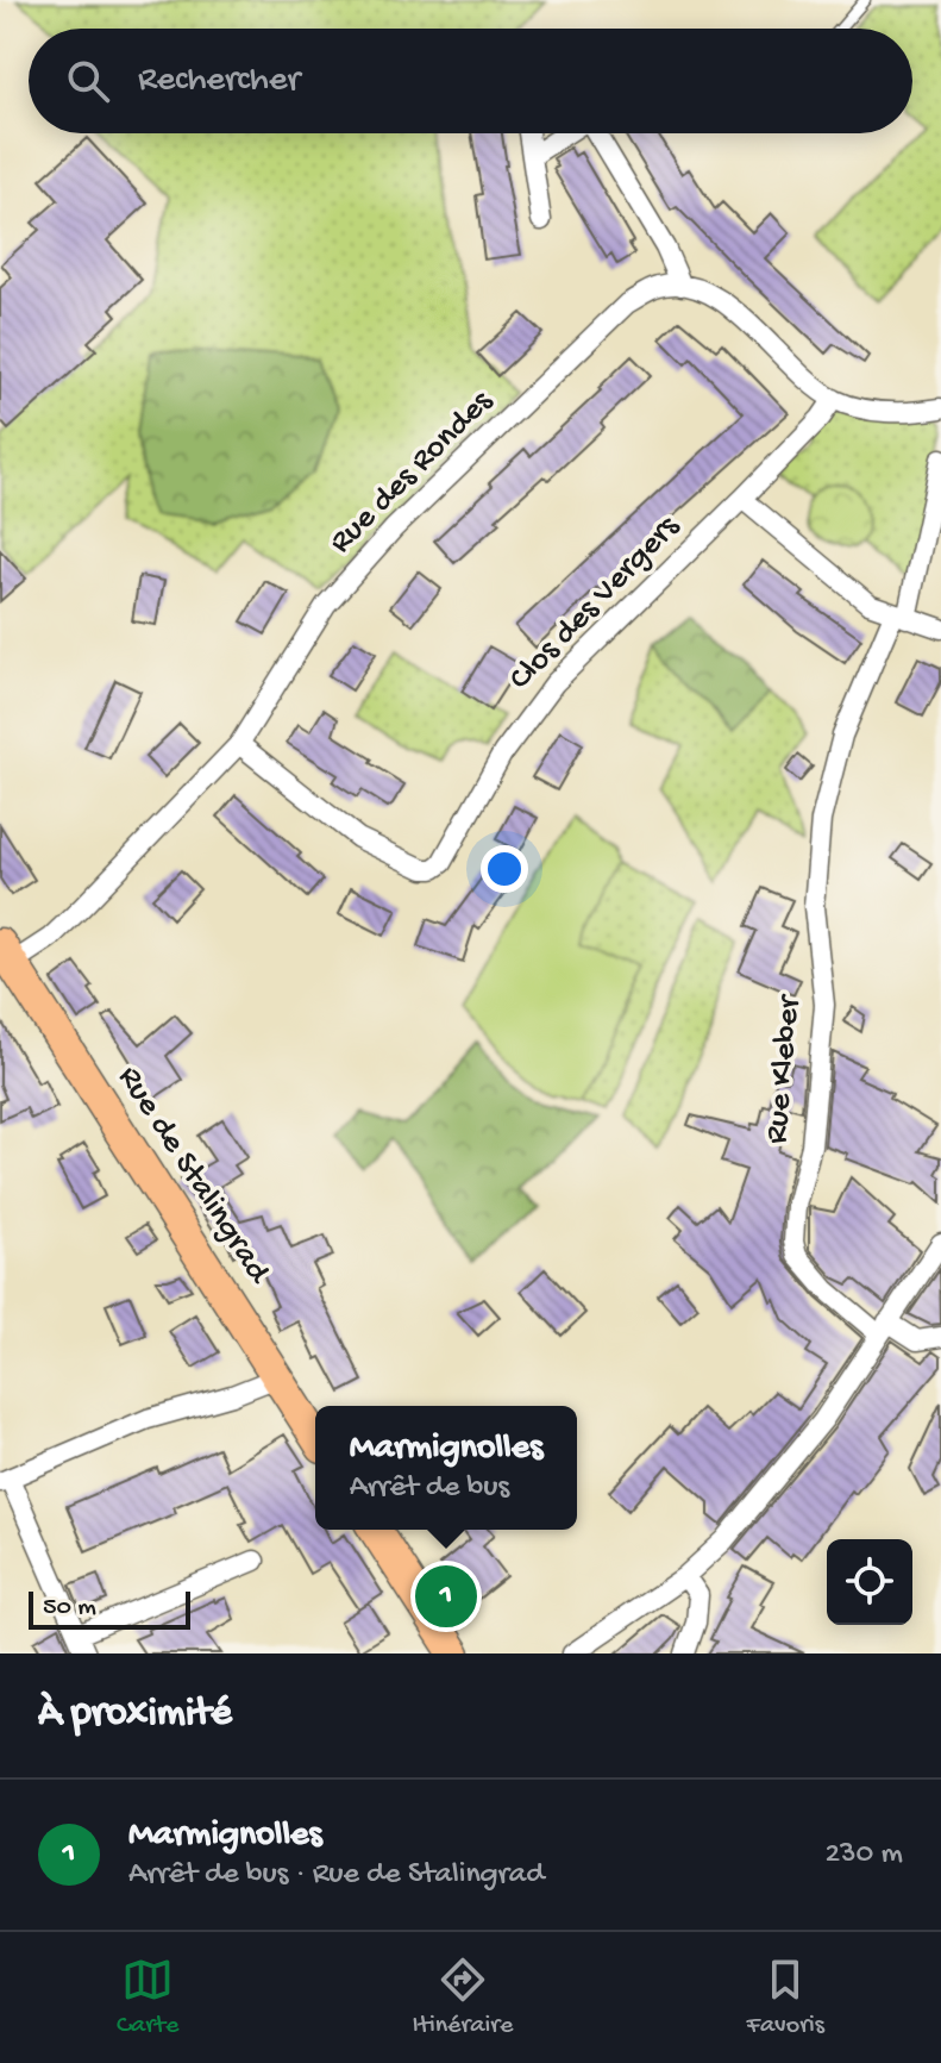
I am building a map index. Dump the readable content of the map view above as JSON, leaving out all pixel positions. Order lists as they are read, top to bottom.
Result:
{
  "streets": {
    "main road": ["Rue de Stalingrad"],
    "street": ["Rue des Rondes", "Clos des Vergers", "Rue Kleber"]
  },
  "crossings": [
    ["Rue des Rondes", "Clos des Vergers"],
    ["Rue des Rondes", "Rue de Stalingrad"]
  ],
  "scale_bar": "50 m",
  "page": {
    "search": "Rechercher",
    "popup": ["Marmignolles", "Arrêt de bus"],
    "pins": "1",
    "scale": "50 m",
    "heading": "À proximité",
    "list": [
      {
        "mark": "1",
        "name": "Marmignolles",
        "note": "Arrêt de bus · Rue de Stalingrad",
        "value": "230 m"
      }
    ],
    "nav": ["Carte", "Itinéraire", "Favoris"]
  }
}
